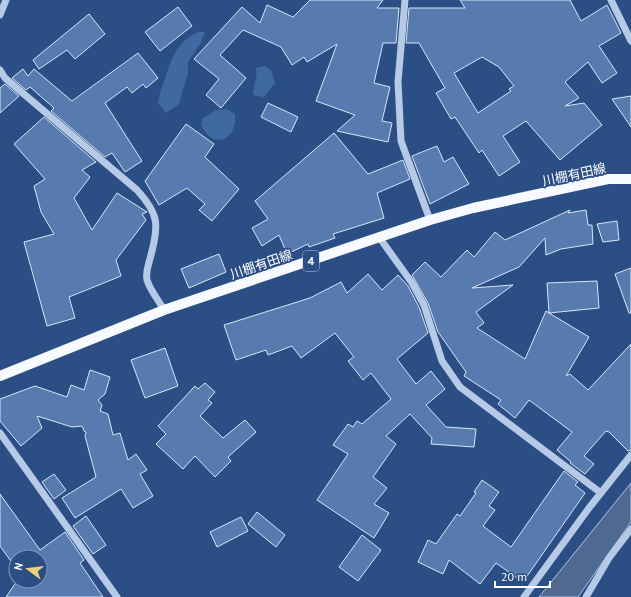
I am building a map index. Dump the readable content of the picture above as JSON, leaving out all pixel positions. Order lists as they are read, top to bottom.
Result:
{
  "streets": {
    "main road": ["川棚有田線", "4"]
  },
  "scale_bar": "20 m",
  "north": "left"
}
